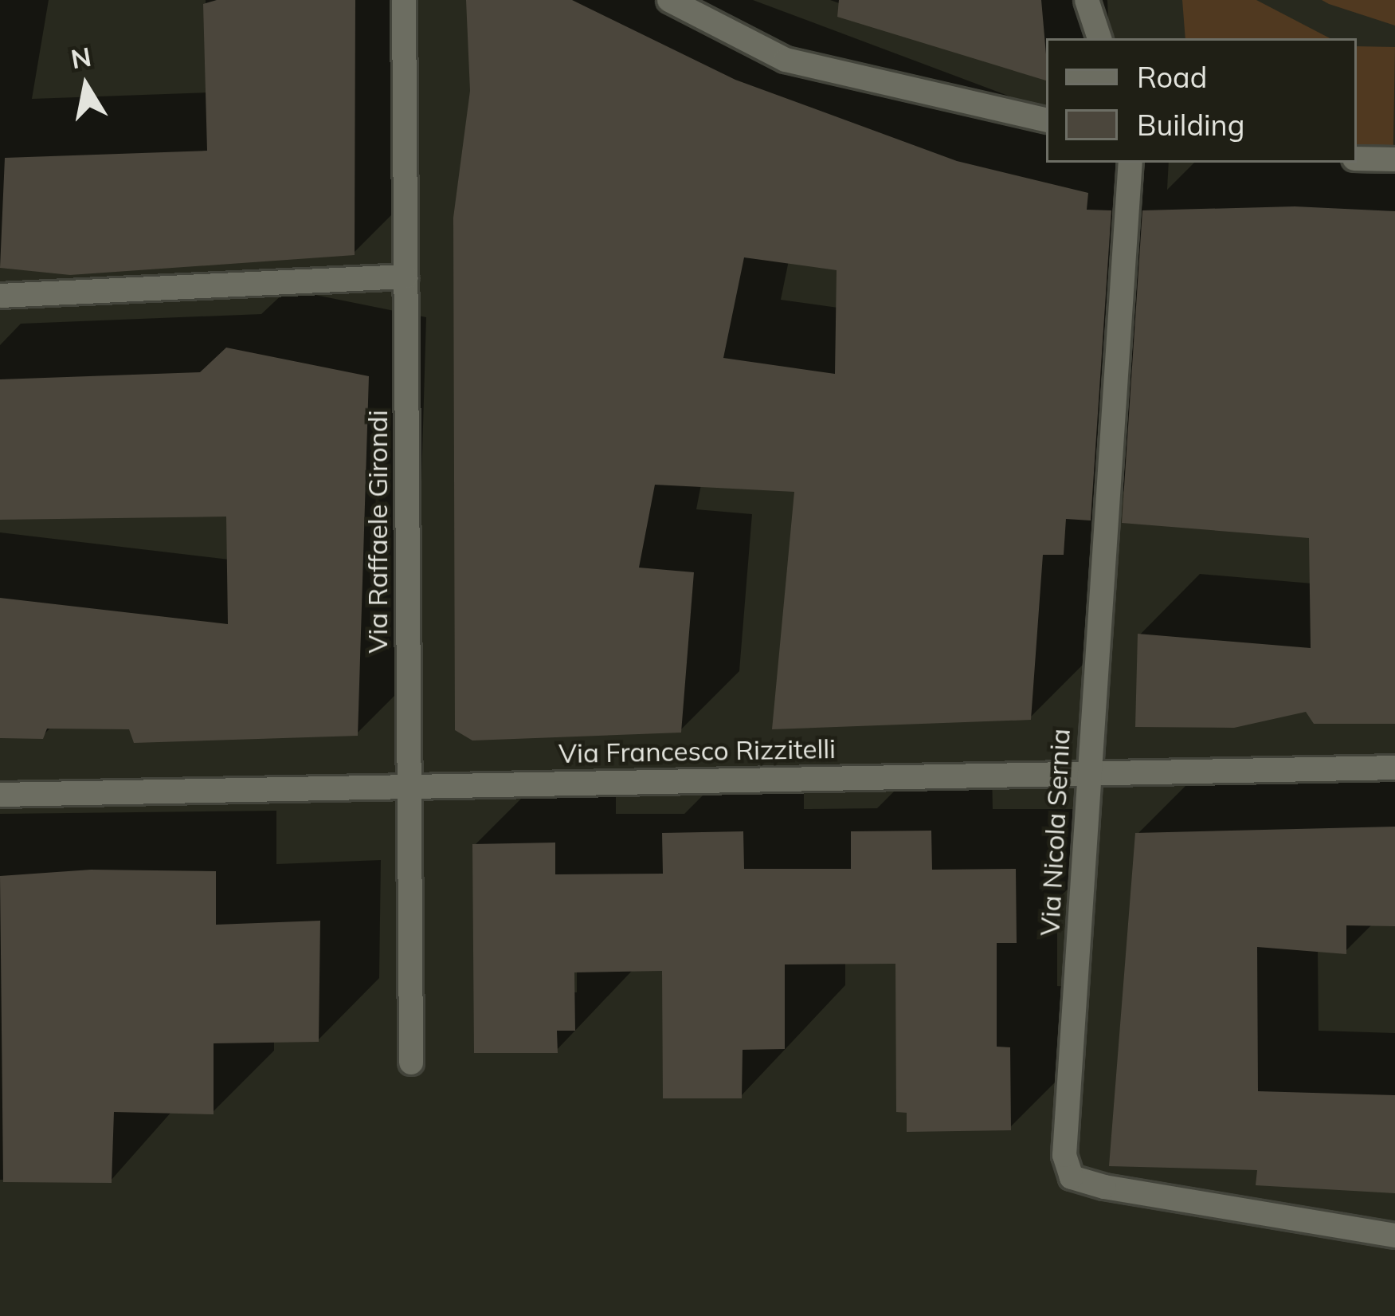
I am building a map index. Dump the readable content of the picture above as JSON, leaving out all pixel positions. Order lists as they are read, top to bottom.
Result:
{
  "streets": {
    "street": ["Via Raffaele Girondi", "Via Francesco Rizzitelli", "Via Nicola Sernia"]
  },
  "crossings": [
    ["Via Raffaele Girondi", "Via Francesco Rizzitelli"],
    ["Via Francesco Rizzitelli", "Via Nicola Sernia"]
  ],
  "legend": ["Road", "Building"],
  "north": "top"
}
